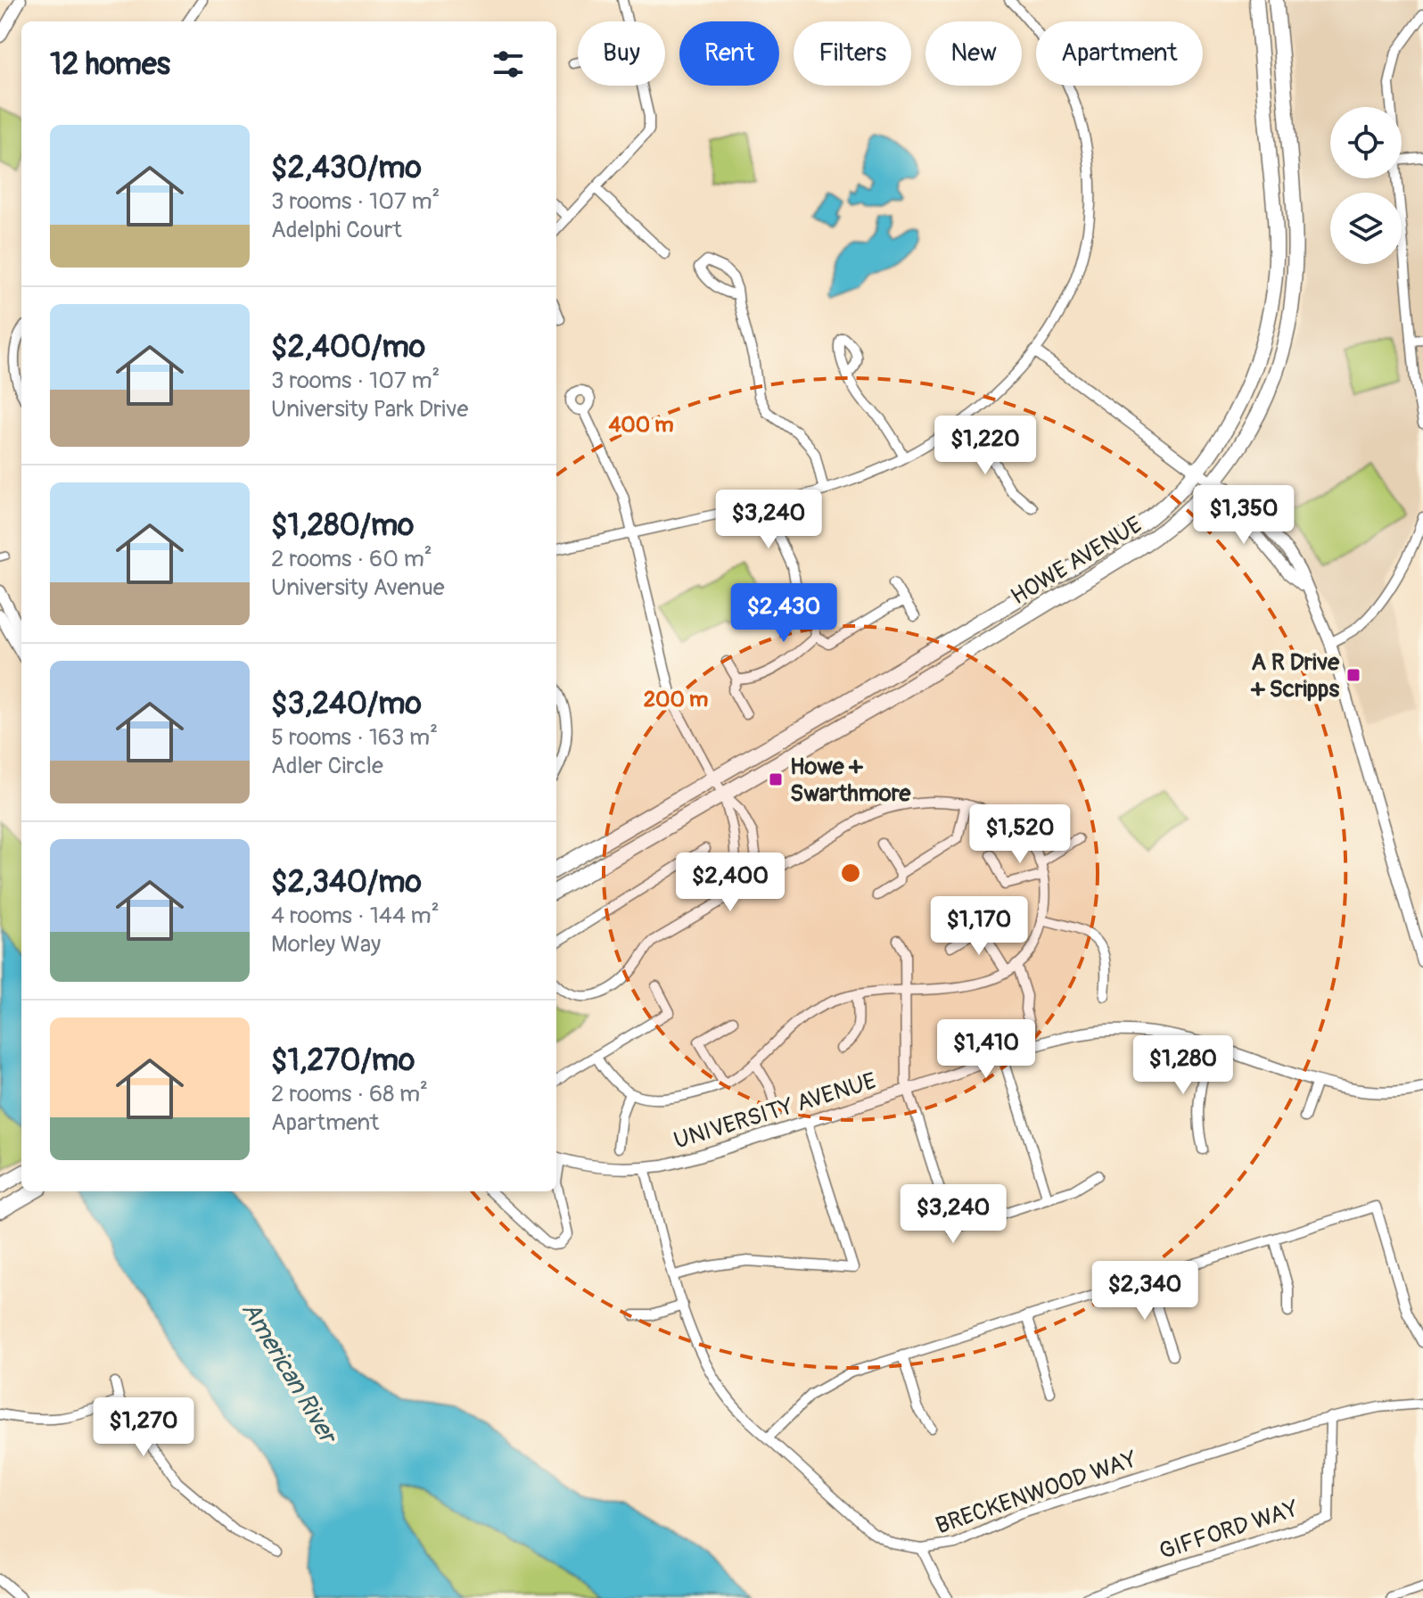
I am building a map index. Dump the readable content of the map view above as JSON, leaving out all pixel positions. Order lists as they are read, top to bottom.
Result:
{
  "streets": {
    "main road": ["HOWE AVENUE"],
    "street": ["UNIVERSITY AVENUE", "BRECKENWOOD WAY", "GIFFORD WAY"]
  },
  "crossings": [
    ["UNIVERSITY AVENUE", "BRECKENWOOD WAY"],
    ["BRECKENWOOD WAY", "GIFFORD WAY"]
  ],
  "water": ["American River"],
  "places": {
    "transit": ["A R Drive + Scripps", "Howe + Swarthmore"]
  },
  "page": {
    "chip": [
      "Buy",
      "Rent",
      "Filters",
      "New",
      "Apartment"
    ],
    "heading": "12 homes",
    "list": [
      {
        "name": "$2,430/mo",
        "note": "3 rooms · 107 m² · Adelphi Court"
      },
      {
        "name": "$2,400/mo",
        "note": "3 rooms · 107 m² · University Park Drive"
      },
      {
        "name": "$1,280/mo",
        "note": "2 rooms · 60 m² · University Avenue"
      },
      {
        "name": "$3,240/mo",
        "note": "5 rooms · 163 m² · Adler Circle"
      },
      {
        "name": "$2,340/mo",
        "note": "4 rooms · 144 m² · Morley Way"
      },
      {
        "name": "$1,270/mo",
        "note": "2 rooms · 68 m² · Apartment"
      }
    ],
    "price": [
      "$1,220",
      "$1,350",
      "$3,240",
      "$2,430",
      "$1,520",
      "$2,400",
      "$1,170",
      "$1,410",
      "$1,280",
      "$3,240",
      "$2,340",
      "$1,270"
    ]
  },
  "rings": ["400 m", "200 m"]
}
